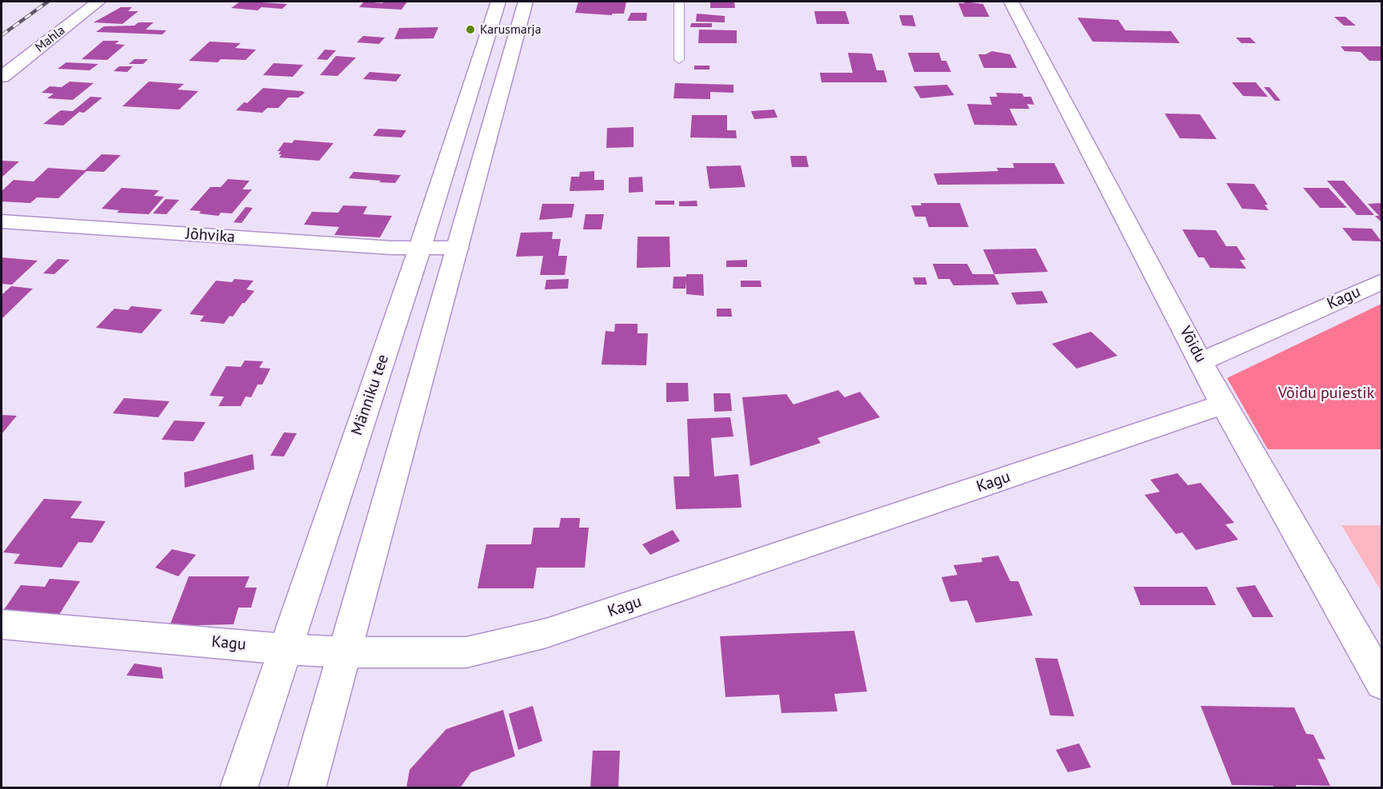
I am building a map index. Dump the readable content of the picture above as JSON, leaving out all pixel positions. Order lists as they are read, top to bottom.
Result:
{
  "streets": {
    "street": [
      "Mahla",
      "Jõhvika",
      "Kagu",
      "Võidu",
      "Männiku tee"
    ]
  },
  "crossings": [
    ["Jõhvika", "Männiku tee"],
    ["Kagu", "Võidu"],
    ["Kagu", "Männiku tee"]
  ],
  "parks": ["Võidu puiestik"],
  "places": ["Karusmarja"]
}
